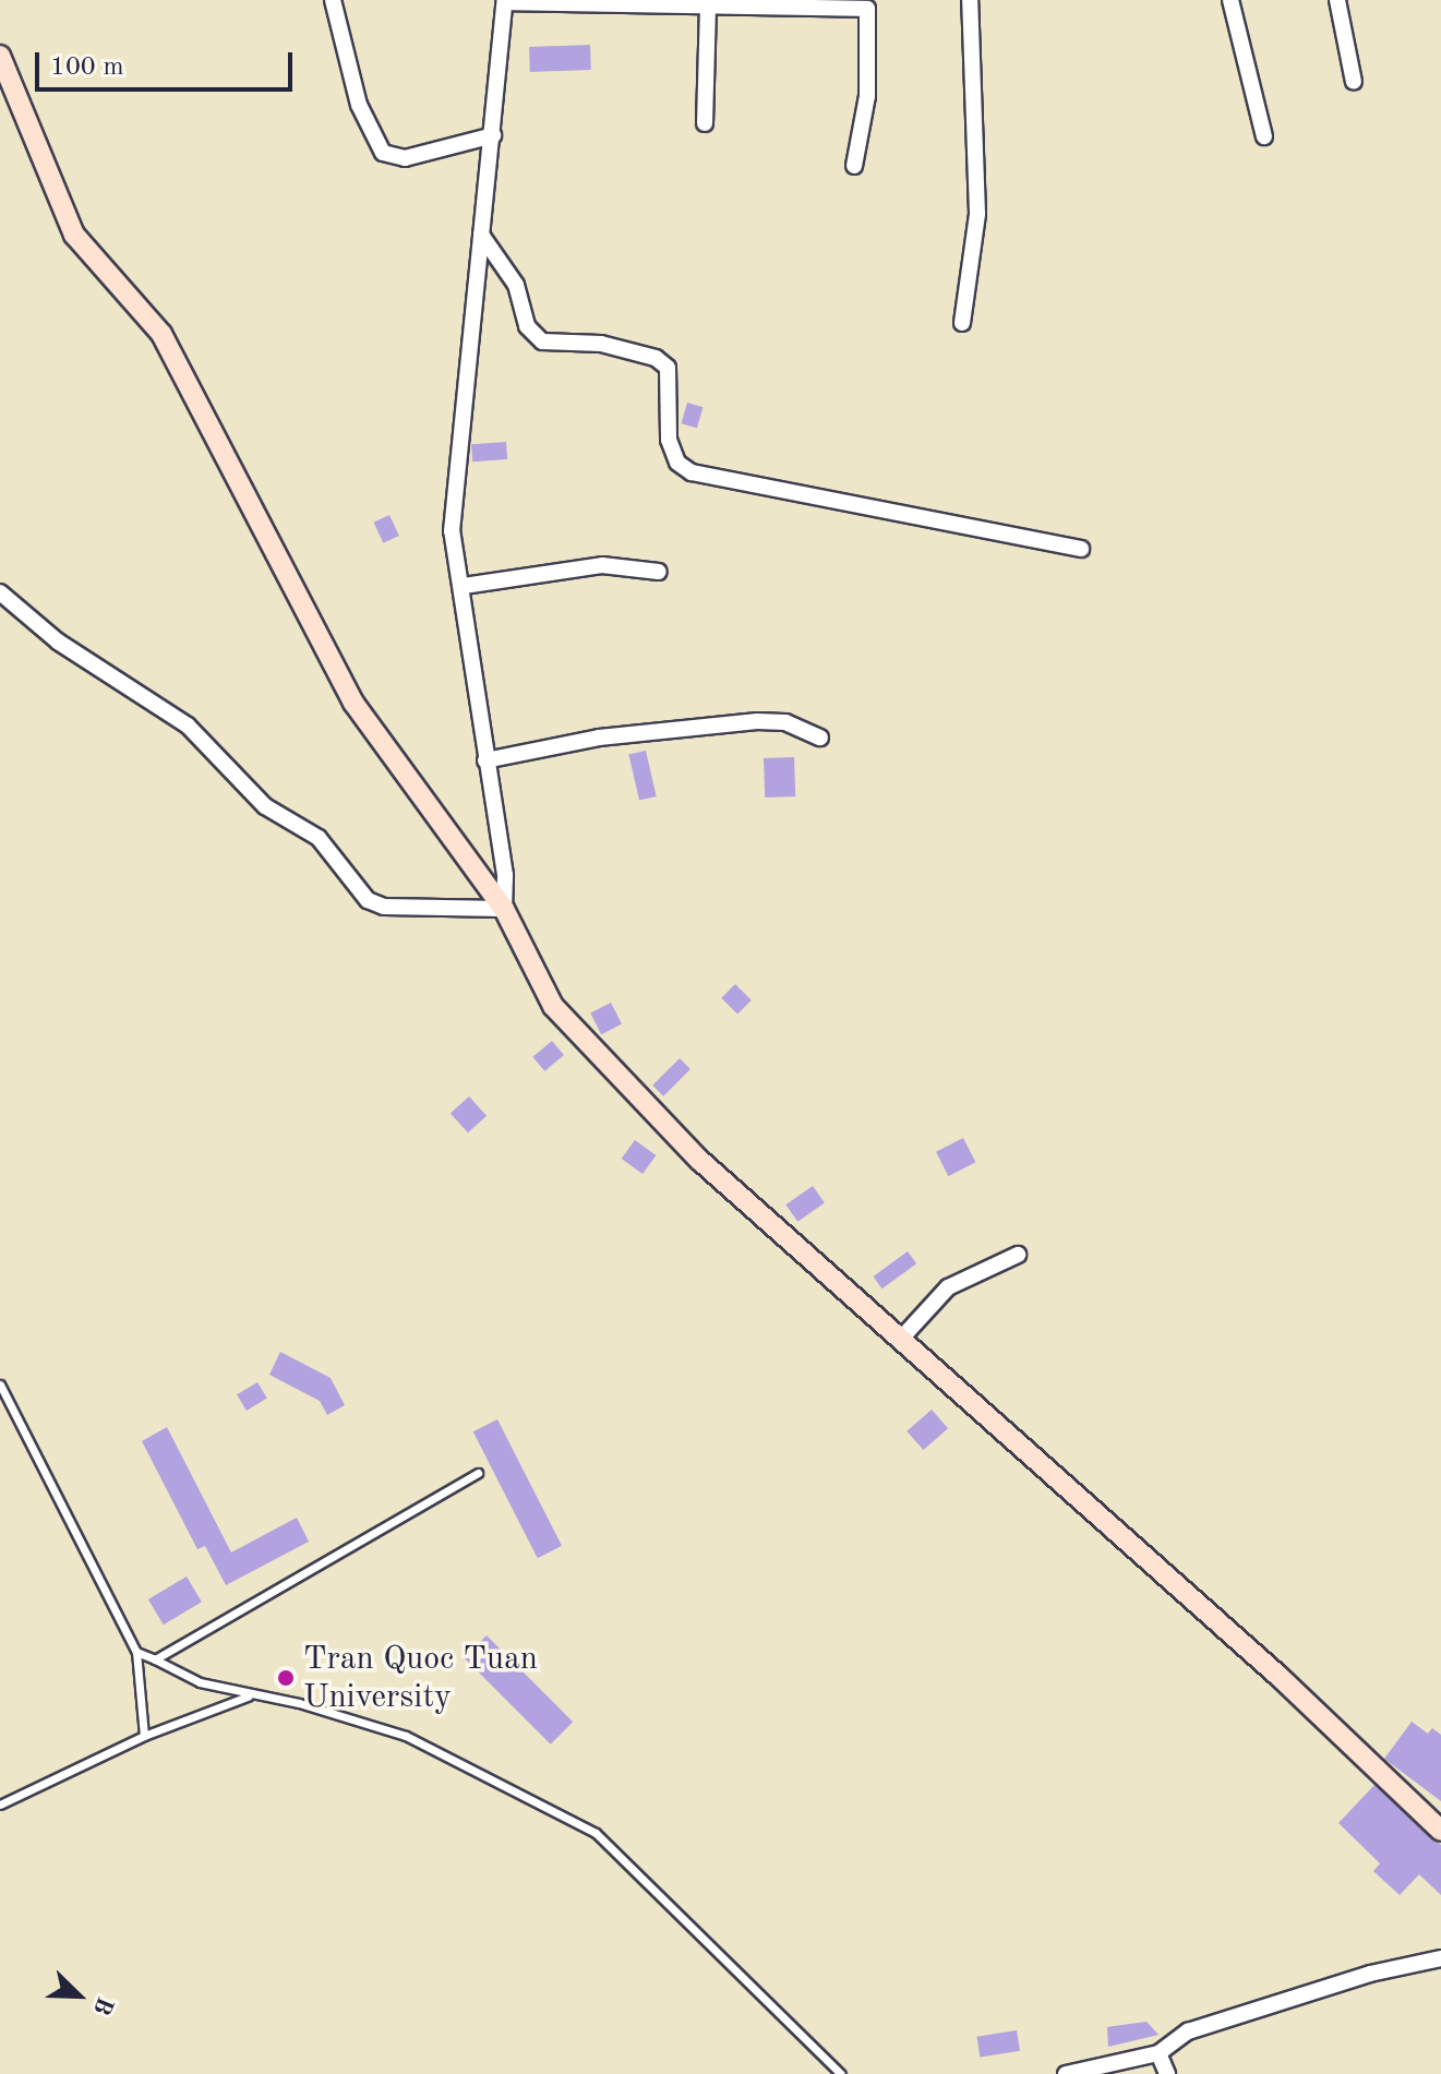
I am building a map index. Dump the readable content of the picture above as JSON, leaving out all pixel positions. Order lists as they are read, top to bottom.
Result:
{
  "places": ["Tran Quoc Tuan University"],
  "scale_bar": "100 m",
  "north": "bottom right"
}
